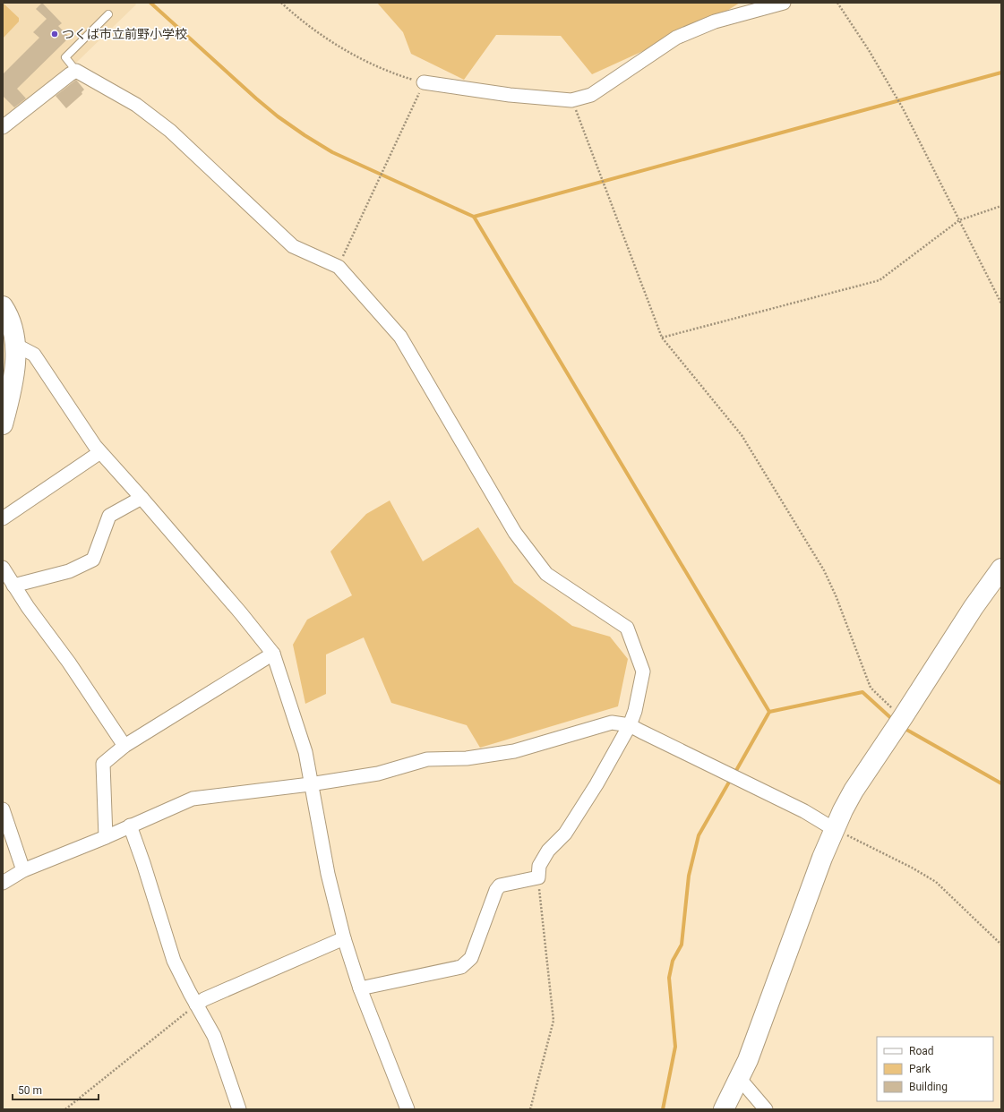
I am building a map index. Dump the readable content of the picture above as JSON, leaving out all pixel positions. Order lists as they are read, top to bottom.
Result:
{
  "places": ["つくば市立前野小学校"],
  "legend": ["Road", "Park", "Building"],
  "scale_bar": "50 m"
}
